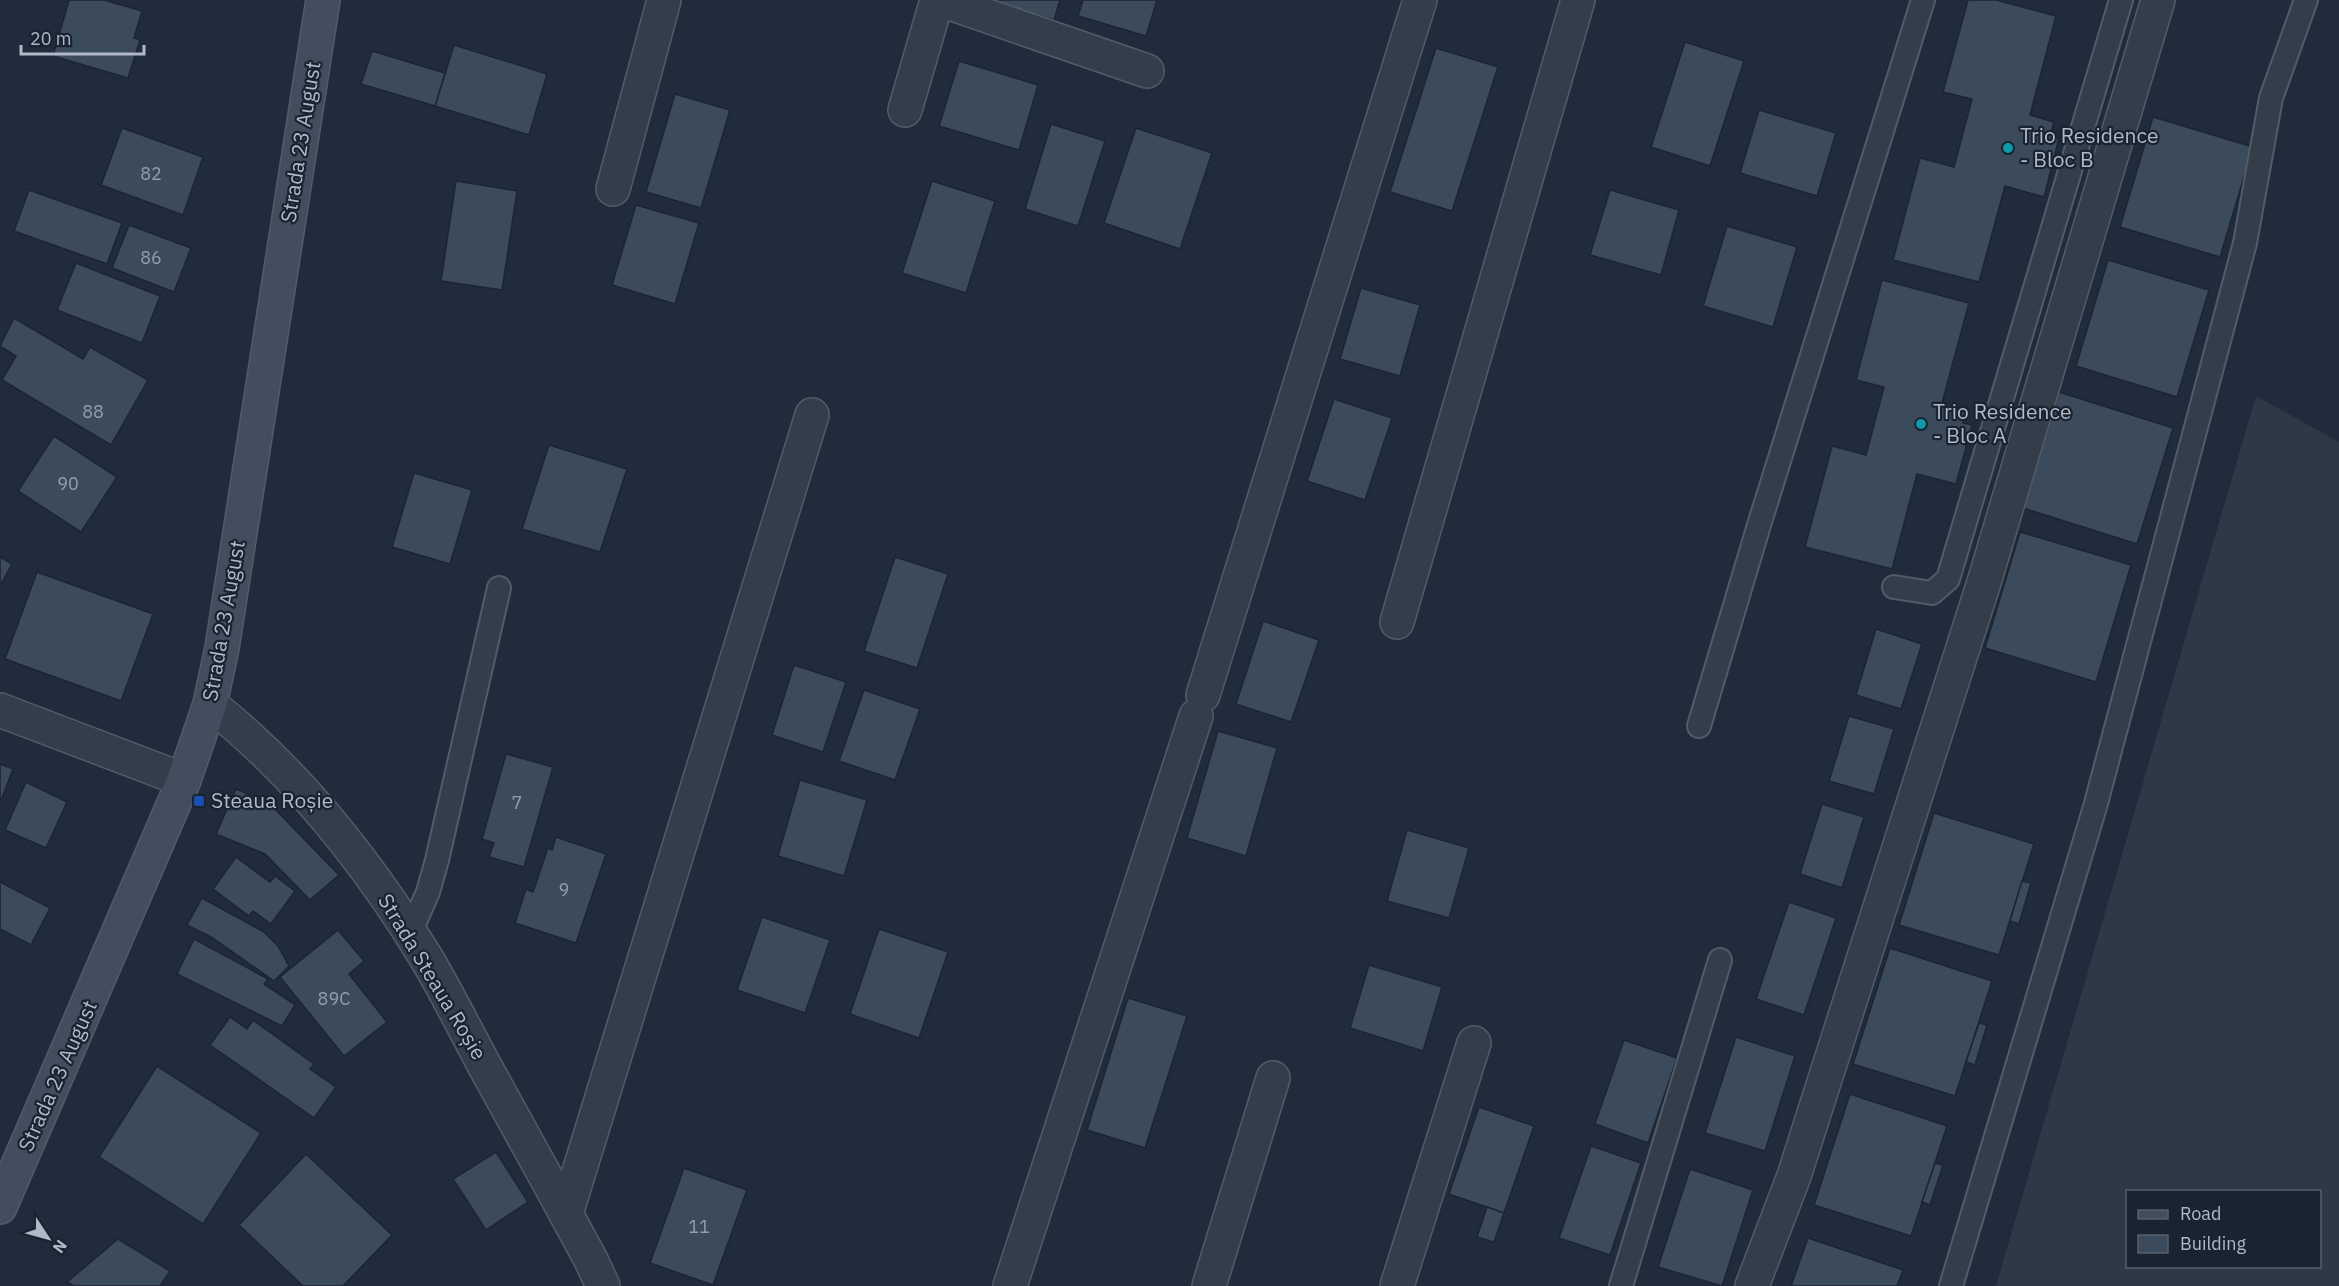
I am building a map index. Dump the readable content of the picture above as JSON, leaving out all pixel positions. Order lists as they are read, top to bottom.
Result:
{
  "streets": {
    "main road": ["Strada 23 August"],
    "street": ["Strada Steaua Roșie"]
  },
  "crossings": [
    ["Strada 23 August", "Strada Steaua Roșie"]
  ],
  "places": {
    "other": ["Trio Residence - Bloc B", "Trio Residence - Bloc A"],
    "transit": ["Steaua Roșie"]
  },
  "house_numbers": [
    "82",
    "86",
    "88",
    "90",
    "7",
    "9",
    "89C",
    "11"
  ],
  "legend": ["Road", "Building"],
  "scale_bar": "20 m",
  "north": "bottom right"
}
